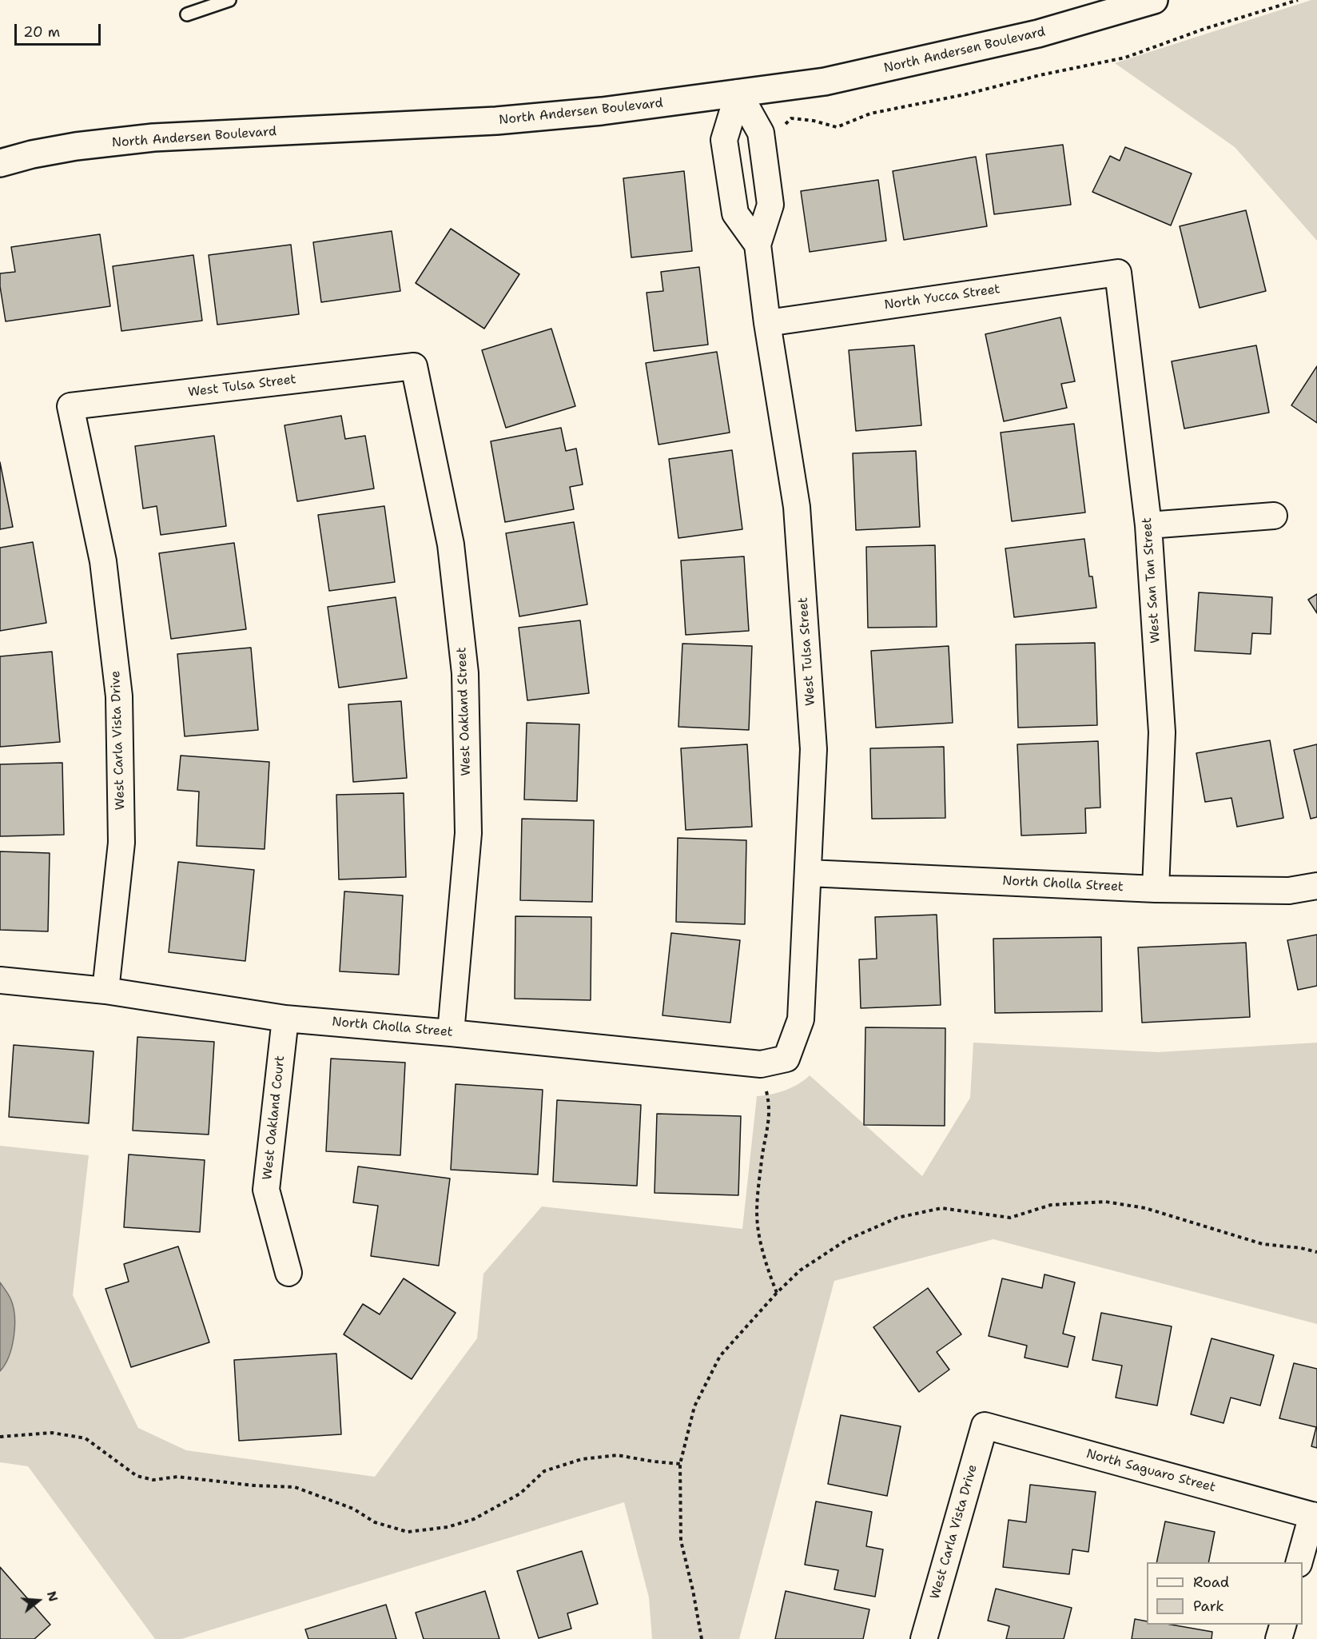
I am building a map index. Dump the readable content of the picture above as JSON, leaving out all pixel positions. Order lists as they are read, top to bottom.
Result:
{
  "streets": {
    "street": [
      "North Andersen Boulevard",
      "North Yucca Street",
      "West Tulsa Street",
      "West San Tan Street",
      "West Oakland Street",
      "West Carla Vista Drive",
      "North Cholla Street",
      "West Oakland Court",
      "North Saguaro Street"
    ]
  },
  "crossings": [
    ["North Andersen Boulevard", "West Tulsa Street"],
    ["North Yucca Street", "West Tulsa Street"],
    ["North Yucca Street", "West San Tan Street"],
    ["West Tulsa Street", "West Oakland Street"],
    ["West Tulsa Street", "West Carla Vista Drive"],
    ["West Tulsa Street", "North Cholla Street"],
    ["West San Tan Street", "North Cholla Street"],
    ["West Oakland Street", "North Cholla Street"],
    ["West Carla Vista Drive", "North Cholla Street"],
    ["West Carla Vista Drive", "North Saguaro Street"],
    ["North Cholla Street", "West Oakland Court"]
  ],
  "legend": ["Road", "Park"],
  "scale_bar": "20 m",
  "north": "right"
}
